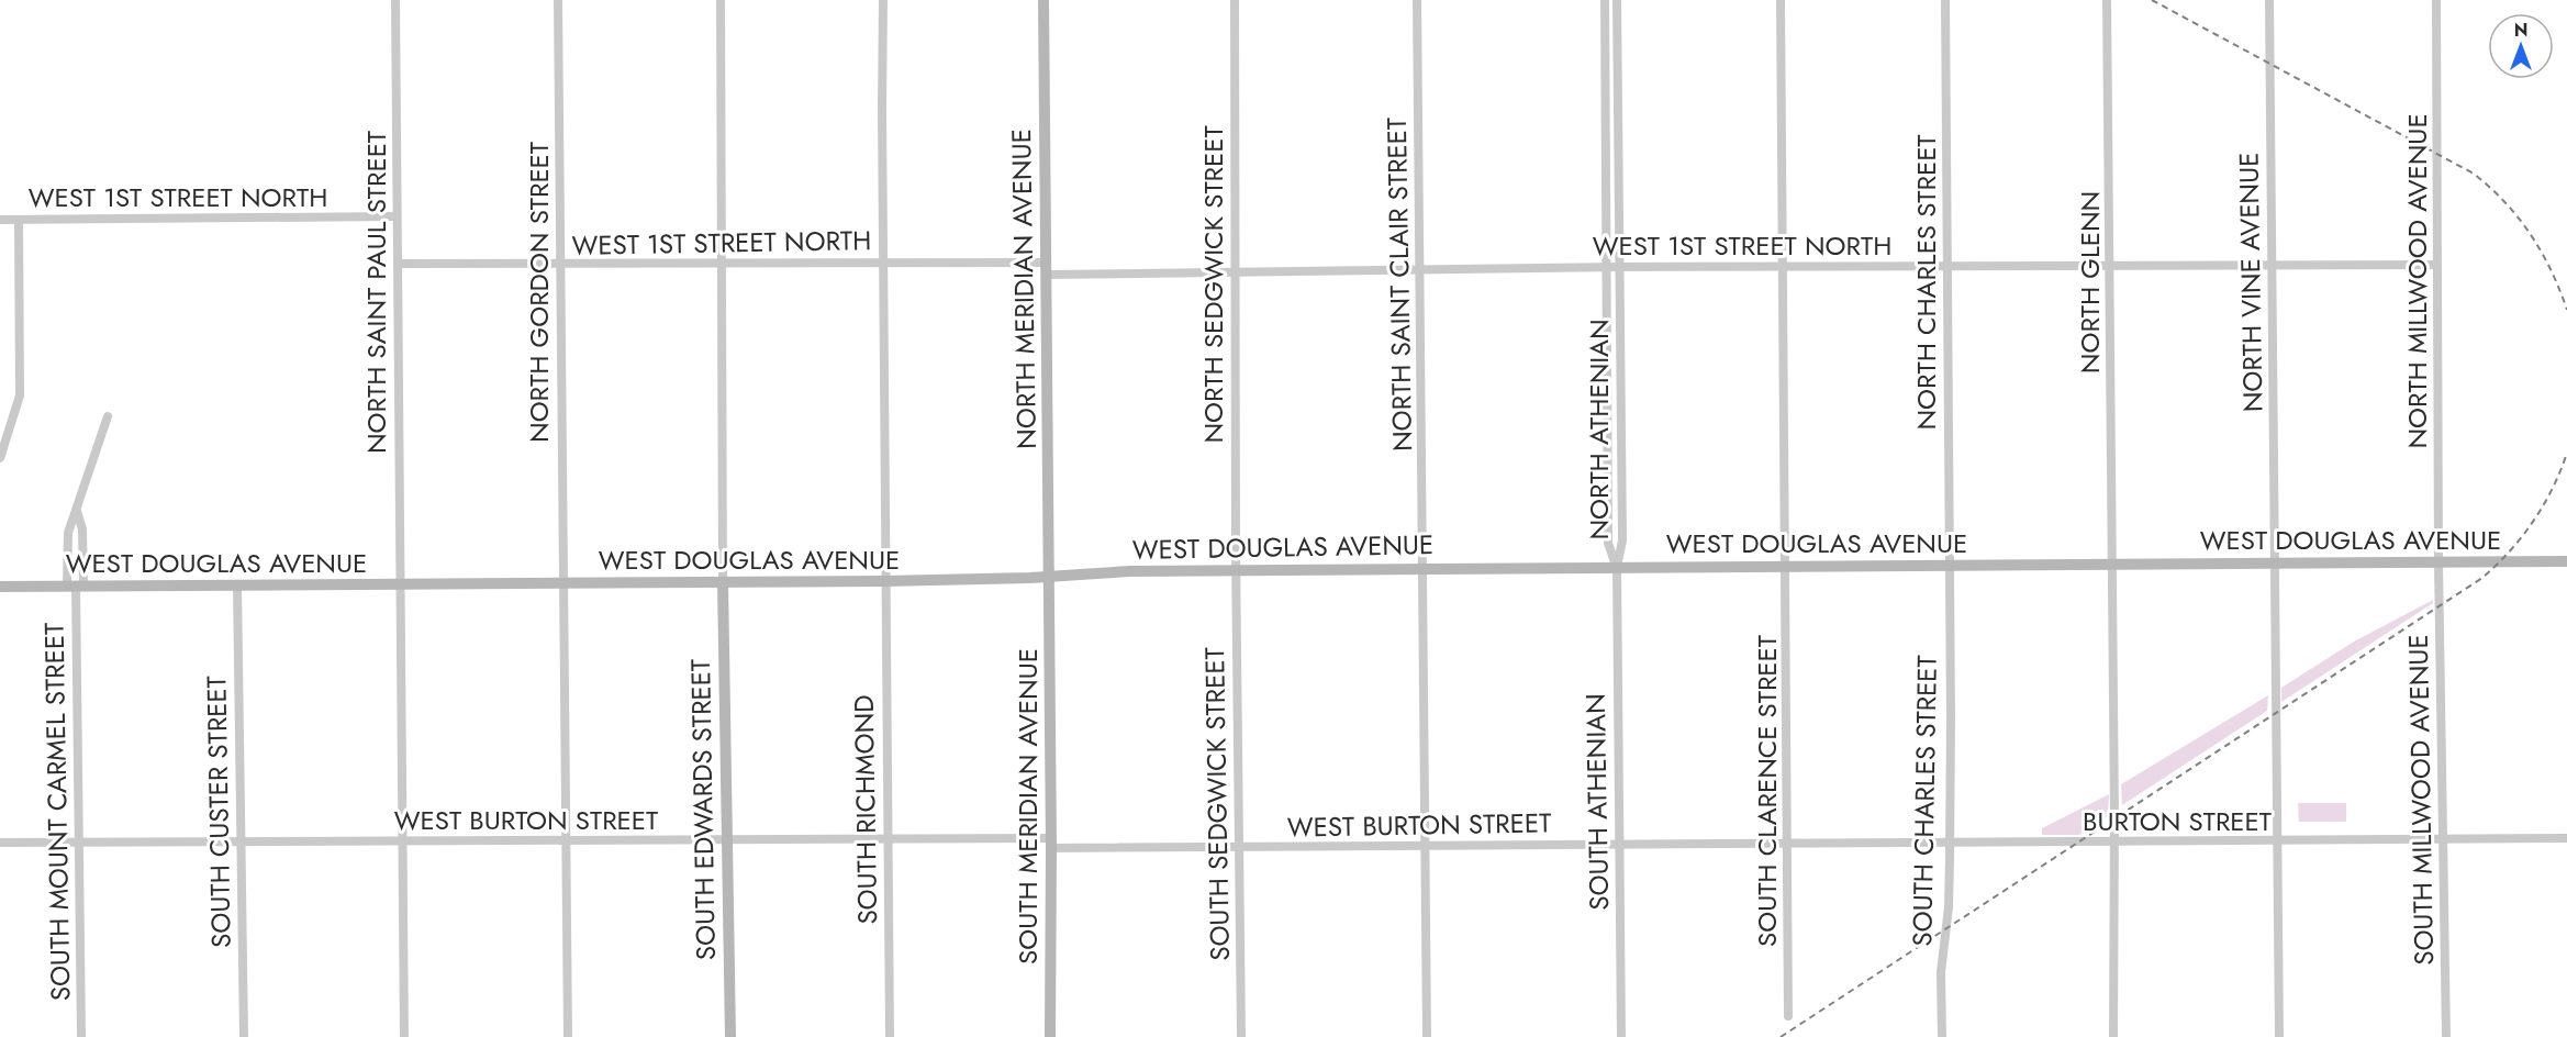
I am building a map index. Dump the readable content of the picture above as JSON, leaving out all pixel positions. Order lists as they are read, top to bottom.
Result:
{
  "streets": {
    "main road": [
      "NORTH MERIDIAN AVENUE",
      "WEST DOUGLAS AVENUE",
      "SOUTH MERIDIAN AVENUE",
      "SOUTH EDWARDS STREET"
    ],
    "street": [
      "WEST 1ST STREET NORTH",
      "NORTH MILLWOOD AVENUE",
      "NORTH CHARLES STREET",
      "NORTH GLENN",
      "NORTH VINE AVENUE",
      "NORTH SEDGWICK STREET",
      "NORTH SAINT CLAIR STREET",
      "NORTH SAINT PAUL STREET",
      "NORTH GORDON STREET",
      "NORTH ATHENIAN",
      "SOUTH CLARENCE STREET",
      "SOUTH MILLWOOD AVENUE",
      "SOUTH CHARLES STREET",
      "SOUTH ATHENIAN",
      "SOUTH SEDGWICK STREET",
      "SOUTH RICHMOND",
      "SOUTH MOUNT CARMEL STREET",
      "SOUTH CUSTER STREET",
      "WEST BURTON STREET",
      "BURTON STREET"
    ]
  },
  "crossings": [
    ["WEST 1ST STREET NORTH", "NORTH MILLWOOD AVENUE"],
    ["WEST 1ST STREET NORTH", "NORTH CHARLES STREET"],
    ["WEST 1ST STREET NORTH", "NORTH GLENN"],
    ["WEST 1ST STREET NORTH", "NORTH VINE AVENUE"],
    ["WEST 1ST STREET NORTH", "NORTH SEDGWICK STREET"],
    ["WEST 1ST STREET NORTH", "NORTH SAINT CLAIR STREET"],
    ["WEST 1ST STREET NORTH", "NORTH MERIDIAN AVENUE"],
    ["WEST 1ST STREET NORTH", "NORTH SAINT PAUL STREET"],
    ["WEST 1ST STREET NORTH", "NORTH GORDON STREET"],
    ["WEST 1ST STREET NORTH", "NORTH ATHENIAN"],
    ["WEST 1ST STREET NORTH", "SOUTH CLARENCE STREET"],
    ["WEST 1ST STREET NORTH", "SOUTH RICHMOND"],
    ["NORTH MILLWOOD AVENUE", "WEST DOUGLAS AVENUE"],
    ["NORTH MILLWOOD AVENUE", "SOUTH MILLWOOD AVENUE"],
    ["NORTH CHARLES STREET", "WEST DOUGLAS AVENUE"],
    ["NORTH CHARLES STREET", "SOUTH CHARLES STREET"],
    ["NORTH GLENN", "WEST DOUGLAS AVENUE"],
    ["NORTH GLENN", "BURTON STREET"],
    ["NORTH VINE AVENUE", "WEST DOUGLAS AVENUE"],
    ["NORTH VINE AVENUE", "BURTON STREET"],
    ["NORTH SEDGWICK STREET", "WEST DOUGLAS AVENUE"],
    ["NORTH SEDGWICK STREET", "SOUTH SEDGWICK STREET"],
    ["NORTH SAINT CLAIR STREET", "WEST DOUGLAS AVENUE"],
    ["NORTH SAINT CLAIR STREET", "WEST BURTON STREET"],
    ["NORTH MERIDIAN AVENUE", "WEST DOUGLAS AVENUE"],
    ["NORTH MERIDIAN AVENUE", "SOUTH MERIDIAN AVENUE"],
    ["NORTH SAINT PAUL STREET", "WEST DOUGLAS AVENUE"],
    ["NORTH SAINT PAUL STREET", "WEST BURTON STREET"],
    ["NORTH GORDON STREET", "WEST DOUGLAS AVENUE"],
    ["NORTH GORDON STREET", "WEST BURTON STREET"],
    ["NORTH ATHENIAN", "WEST DOUGLAS AVENUE"],
    ["NORTH ATHENIAN", "SOUTH ATHENIAN"],
    ["WEST DOUGLAS AVENUE", "SOUTH CLARENCE STREET"],
    ["WEST DOUGLAS AVENUE", "SOUTH MILLWOOD AVENUE"],
    ["WEST DOUGLAS AVENUE", "SOUTH CHARLES STREET"],
    ["WEST DOUGLAS AVENUE", "SOUTH ATHENIAN"],
    ["WEST DOUGLAS AVENUE", "SOUTH SEDGWICK STREET"],
    ["WEST DOUGLAS AVENUE", "SOUTH MERIDIAN AVENUE"],
    ["WEST DOUGLAS AVENUE", "SOUTH EDWARDS STREET"],
    ["WEST DOUGLAS AVENUE", "SOUTH RICHMOND"],
    ["WEST DOUGLAS AVENUE", "SOUTH MOUNT CARMEL STREET"],
    ["WEST DOUGLAS AVENUE", "SOUTH CUSTER STREET"],
    ["SOUTH CLARENCE STREET", "WEST BURTON STREET"],
    ["SOUTH CLARENCE STREET", "BURTON STREET"],
    ["SOUTH MILLWOOD AVENUE", "BURTON STREET"],
    ["SOUTH CHARLES STREET", "BURTON STREET"],
    ["SOUTH ATHENIAN", "WEST BURTON STREET"],
    ["SOUTH SEDGWICK STREET", "WEST BURTON STREET"],
    ["SOUTH MERIDIAN AVENUE", "WEST BURTON STREET"],
    ["SOUTH EDWARDS STREET", "WEST BURTON STREET"],
    ["SOUTH RICHMOND", "WEST BURTON STREET"],
    ["SOUTH MOUNT CARMEL STREET", "WEST BURTON STREET"],
    ["SOUTH CUSTER STREET", "WEST BURTON STREET"],
    ["WEST BURTON STREET", "BURTON STREET"]
  ],
  "north": "top"
}
